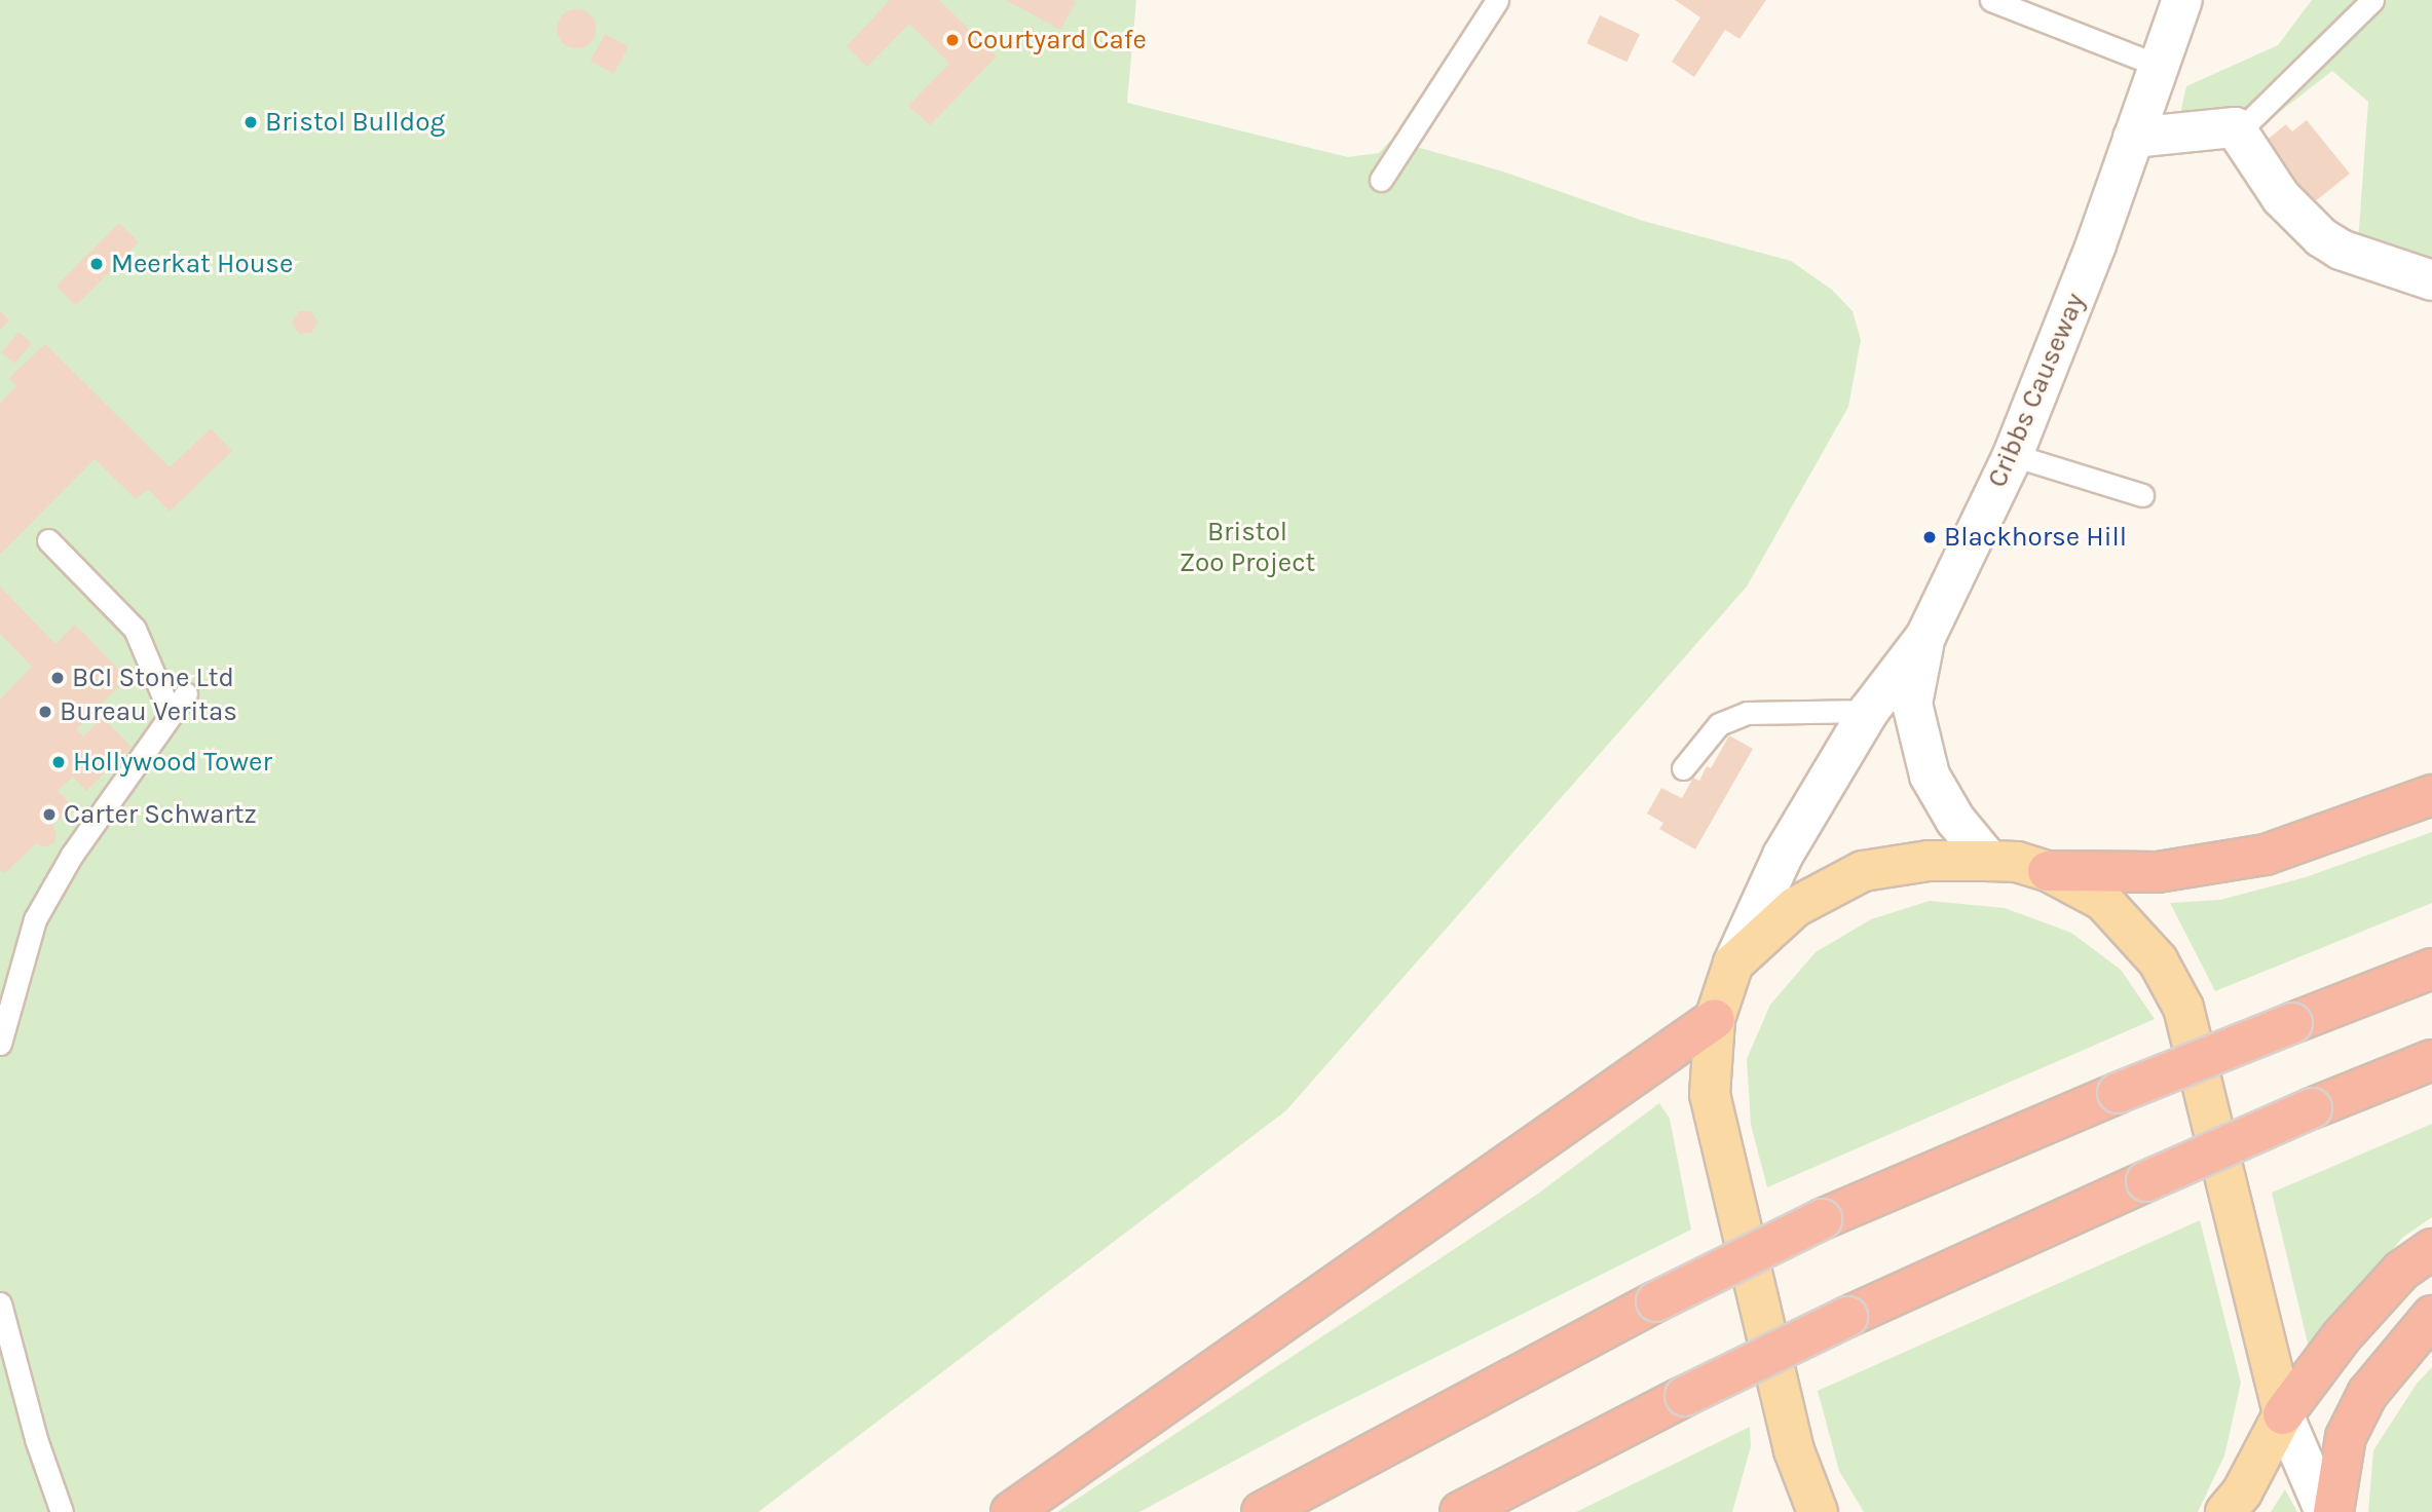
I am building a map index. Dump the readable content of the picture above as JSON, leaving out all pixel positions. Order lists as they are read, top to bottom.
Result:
{
  "streets": {
    "main road": ["Cribbs Causeway"]
  },
  "parks": ["Bristol Zoo Project"],
  "places": [
    "Courtyard Cafe",
    "Bristol Bulldog",
    "Meerkat House",
    "Blackhorse Hill",
    "BCI Stone Ltd",
    "Bureau Veritas",
    "Hollywood Tower",
    "Carter Schwartz"
  ]
}
